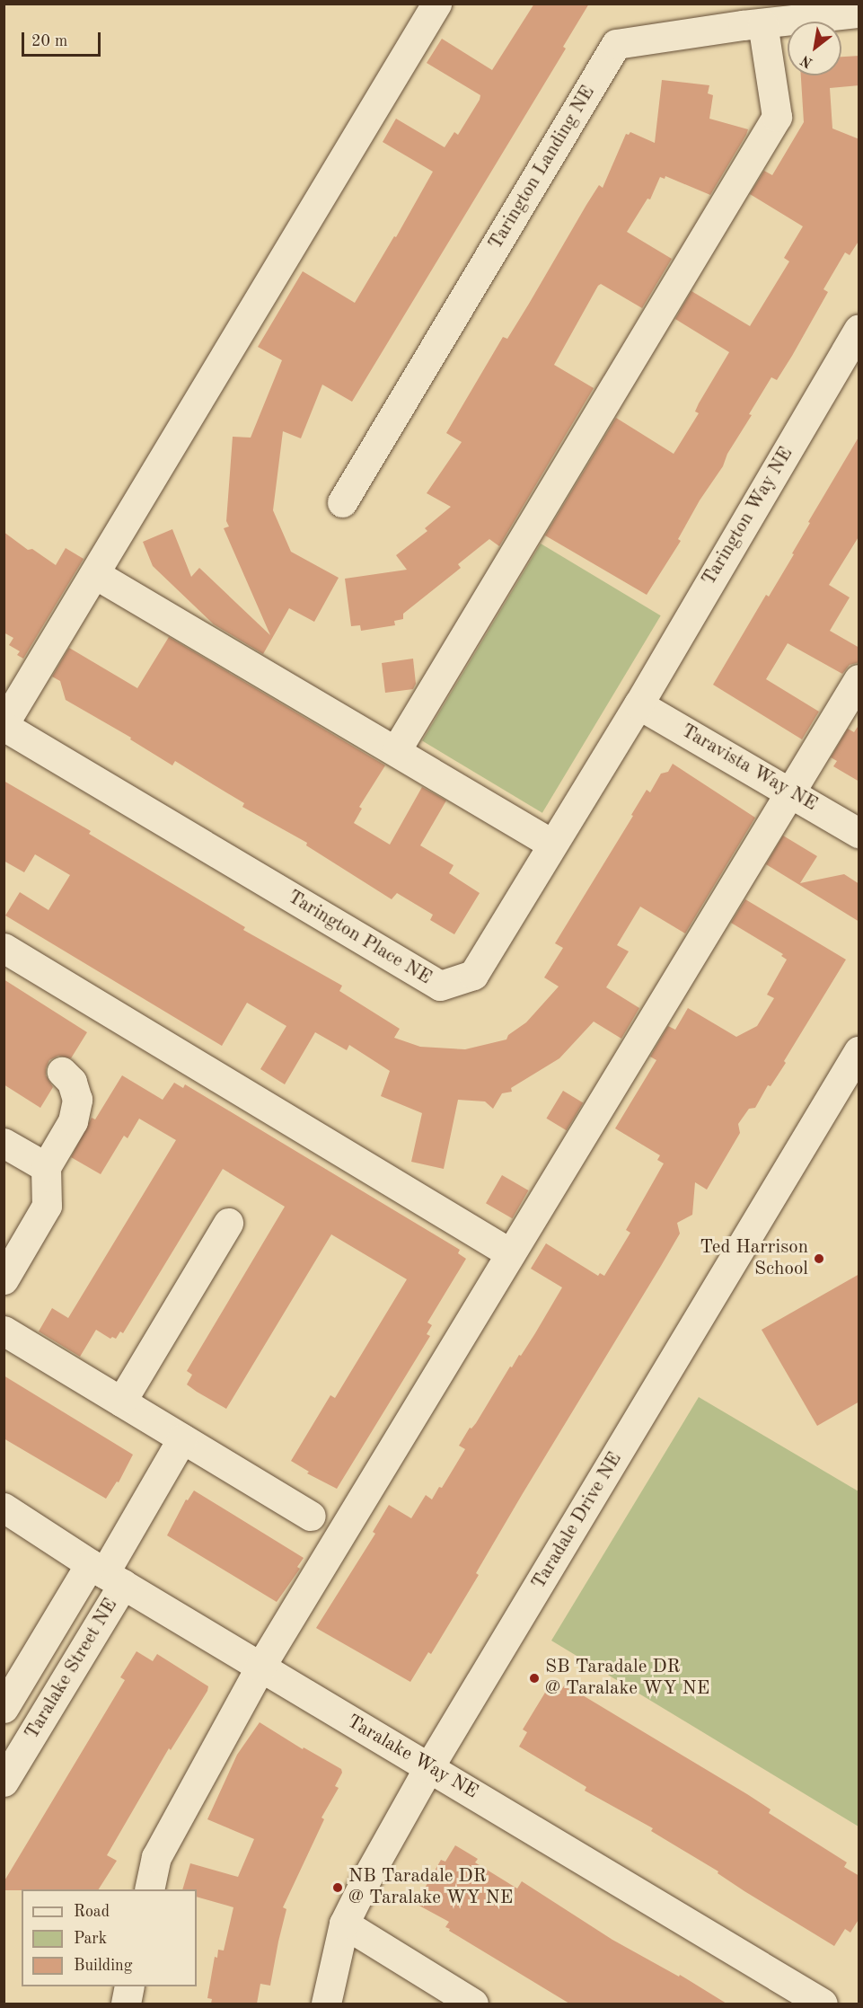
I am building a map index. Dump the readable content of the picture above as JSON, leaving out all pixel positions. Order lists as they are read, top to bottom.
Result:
{
  "streets": {
    "street": [
      "Tarington Landing NE",
      "Tarington Way NE",
      "Taravista Way NE",
      "Tarington Place NE",
      "Taradale Drive NE",
      "Taralake Street NE",
      "Taralake Way NE"
    ]
  },
  "crossings": [
    ["Tarington Way NE", "Taravista Way NE"],
    ["Tarington Way NE", "Tarington Place NE"],
    ["Taravista Way NE", "Tarington Place NE"],
    ["Taradale Drive NE", "Taralake Way NE"],
    ["Taralake Street NE", "Taralake Way NE"]
  ],
  "places": ["Ted Harrison School", "SB Taradale DR @ Taralake WY NE", "NB Taradale DR @ Taralake WY NE"],
  "legend": ["Road", "Park", "Building"],
  "scale_bar": "20 m",
  "north": "bottom left"
}
